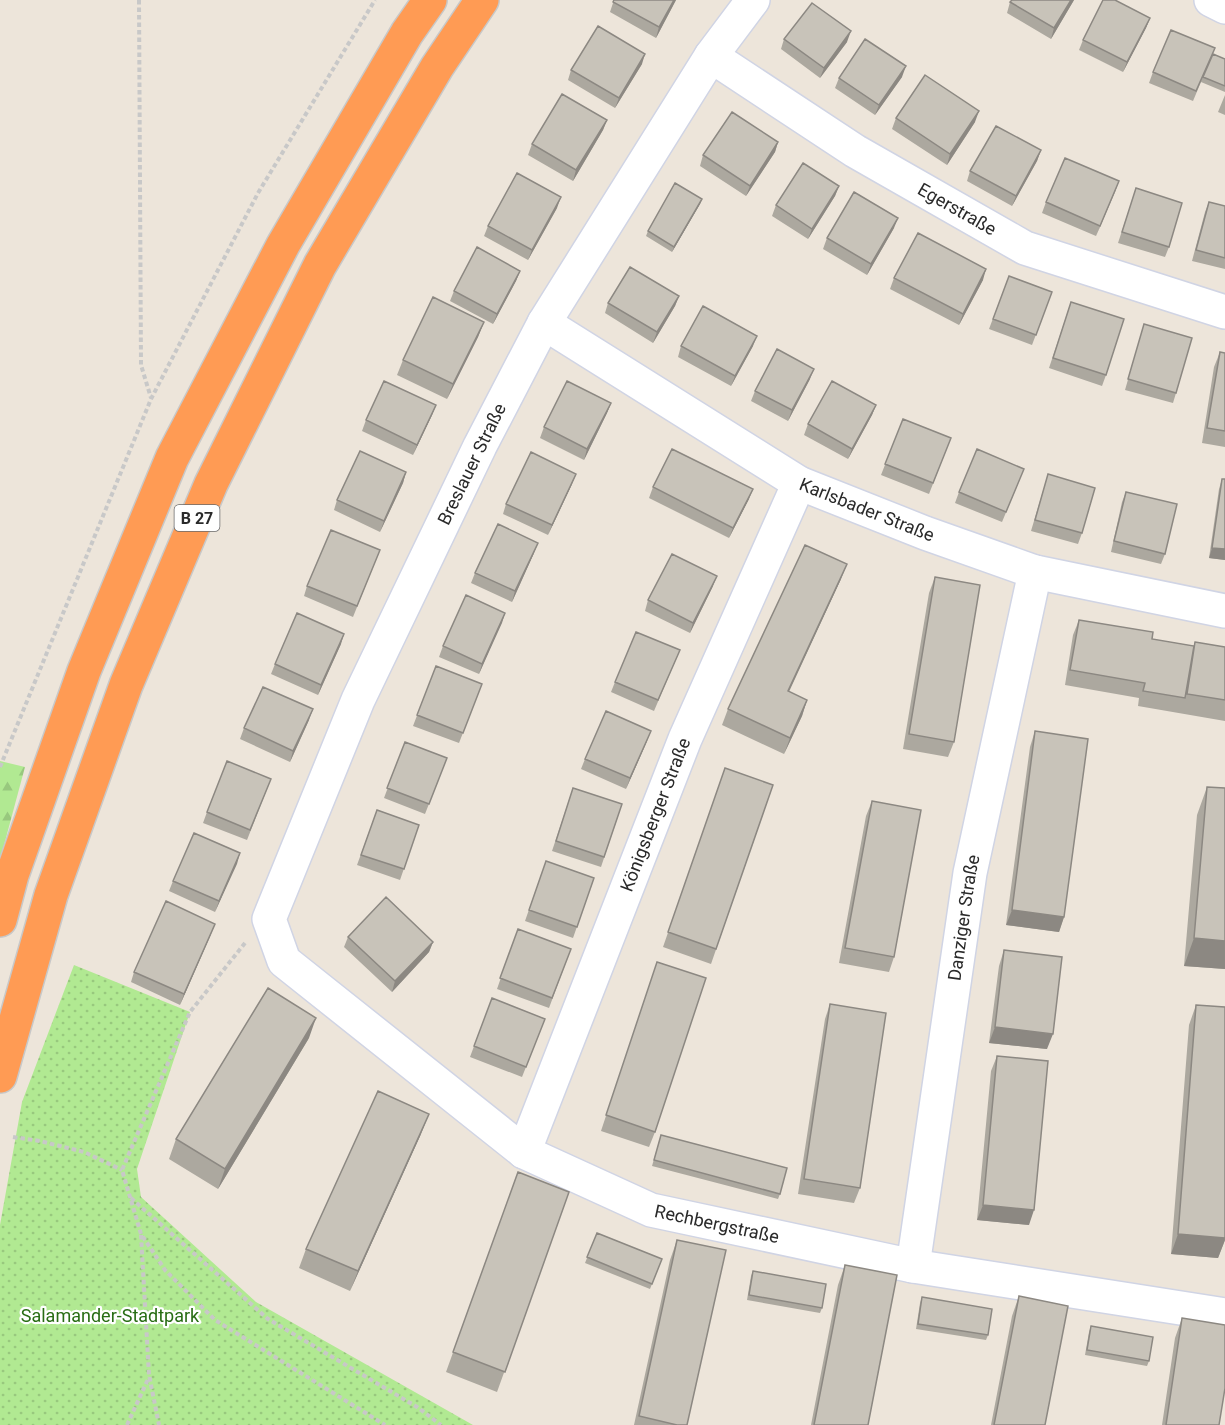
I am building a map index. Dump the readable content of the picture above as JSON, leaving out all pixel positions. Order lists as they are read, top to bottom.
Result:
{
  "streets": {
    "highway": ["B 27"],
    "street": [
      "Egerstraße",
      "Breslauer Straße",
      "Karlsbader Straße",
      "Königsberger Straße",
      "Danziger Straße",
      "Rechbergstraße"
    ]
  },
  "crossings": [
    ["Egerstraße", "Breslauer Straße"],
    ["Breslauer Straße", "Karlsbader Straße"],
    ["Breslauer Straße", "Rechbergstraße"],
    ["Karlsbader Straße", "Königsberger Straße"],
    ["Karlsbader Straße", "Danziger Straße"],
    ["Königsberger Straße", "Rechbergstraße"],
    ["Danziger Straße", "Rechbergstraße"]
  ],
  "parks": ["Salamander-Stadtpark"]
}
